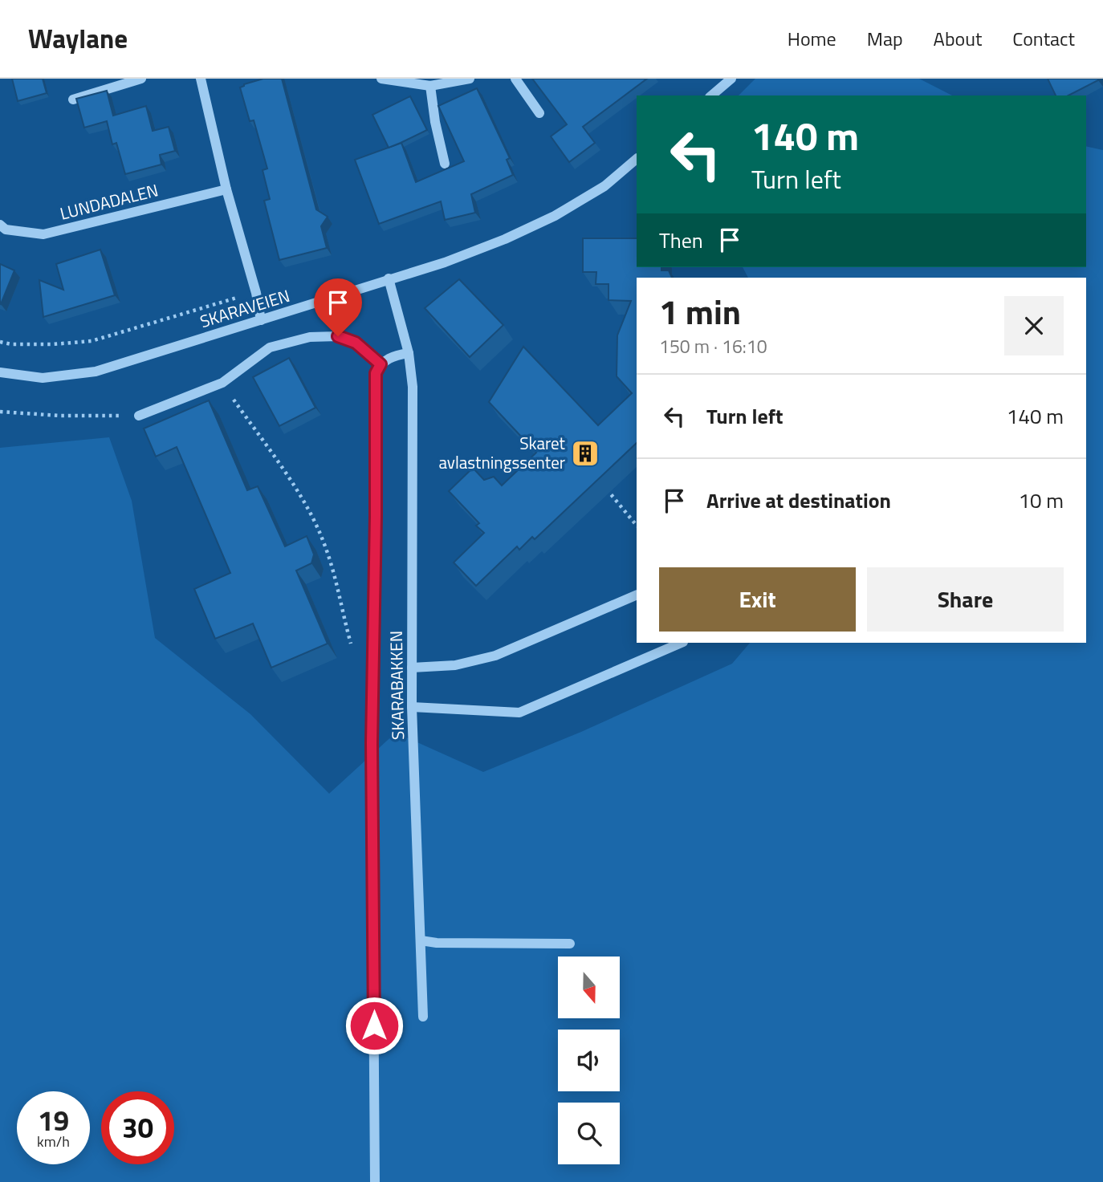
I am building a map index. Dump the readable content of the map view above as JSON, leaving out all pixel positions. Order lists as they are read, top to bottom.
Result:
{
  "streets": {
    "street": ["LUNDADALEN", "SKARAVEIEN", "SKARABAKKEN"]
  },
  "crossings": [
    ["SKARAVEIEN", "SKARABAKKEN"]
  ],
  "places": {
    "building": ["Skaret avlastningssenter"]
  },
  "north": "bottom",
  "page": {
    "header": "Waylane",
    "nav": [
      "Home",
      "Map",
      "About",
      "Contact"
    ],
    "turn": ["140 m", "Turn left"],
    "then": "Then",
    "heading": ["1 min", "150 m · 16:10"],
    "list": [
      {
        "name": "Turn left",
        "value": "140 m"
      },
      {
        "name": "Arrive at destination",
        "value": "10 m"
      }
    ],
    "buttons": ["Exit", "Share"],
    "speed": "19 km/h",
    "limit": "30"
  }
}
